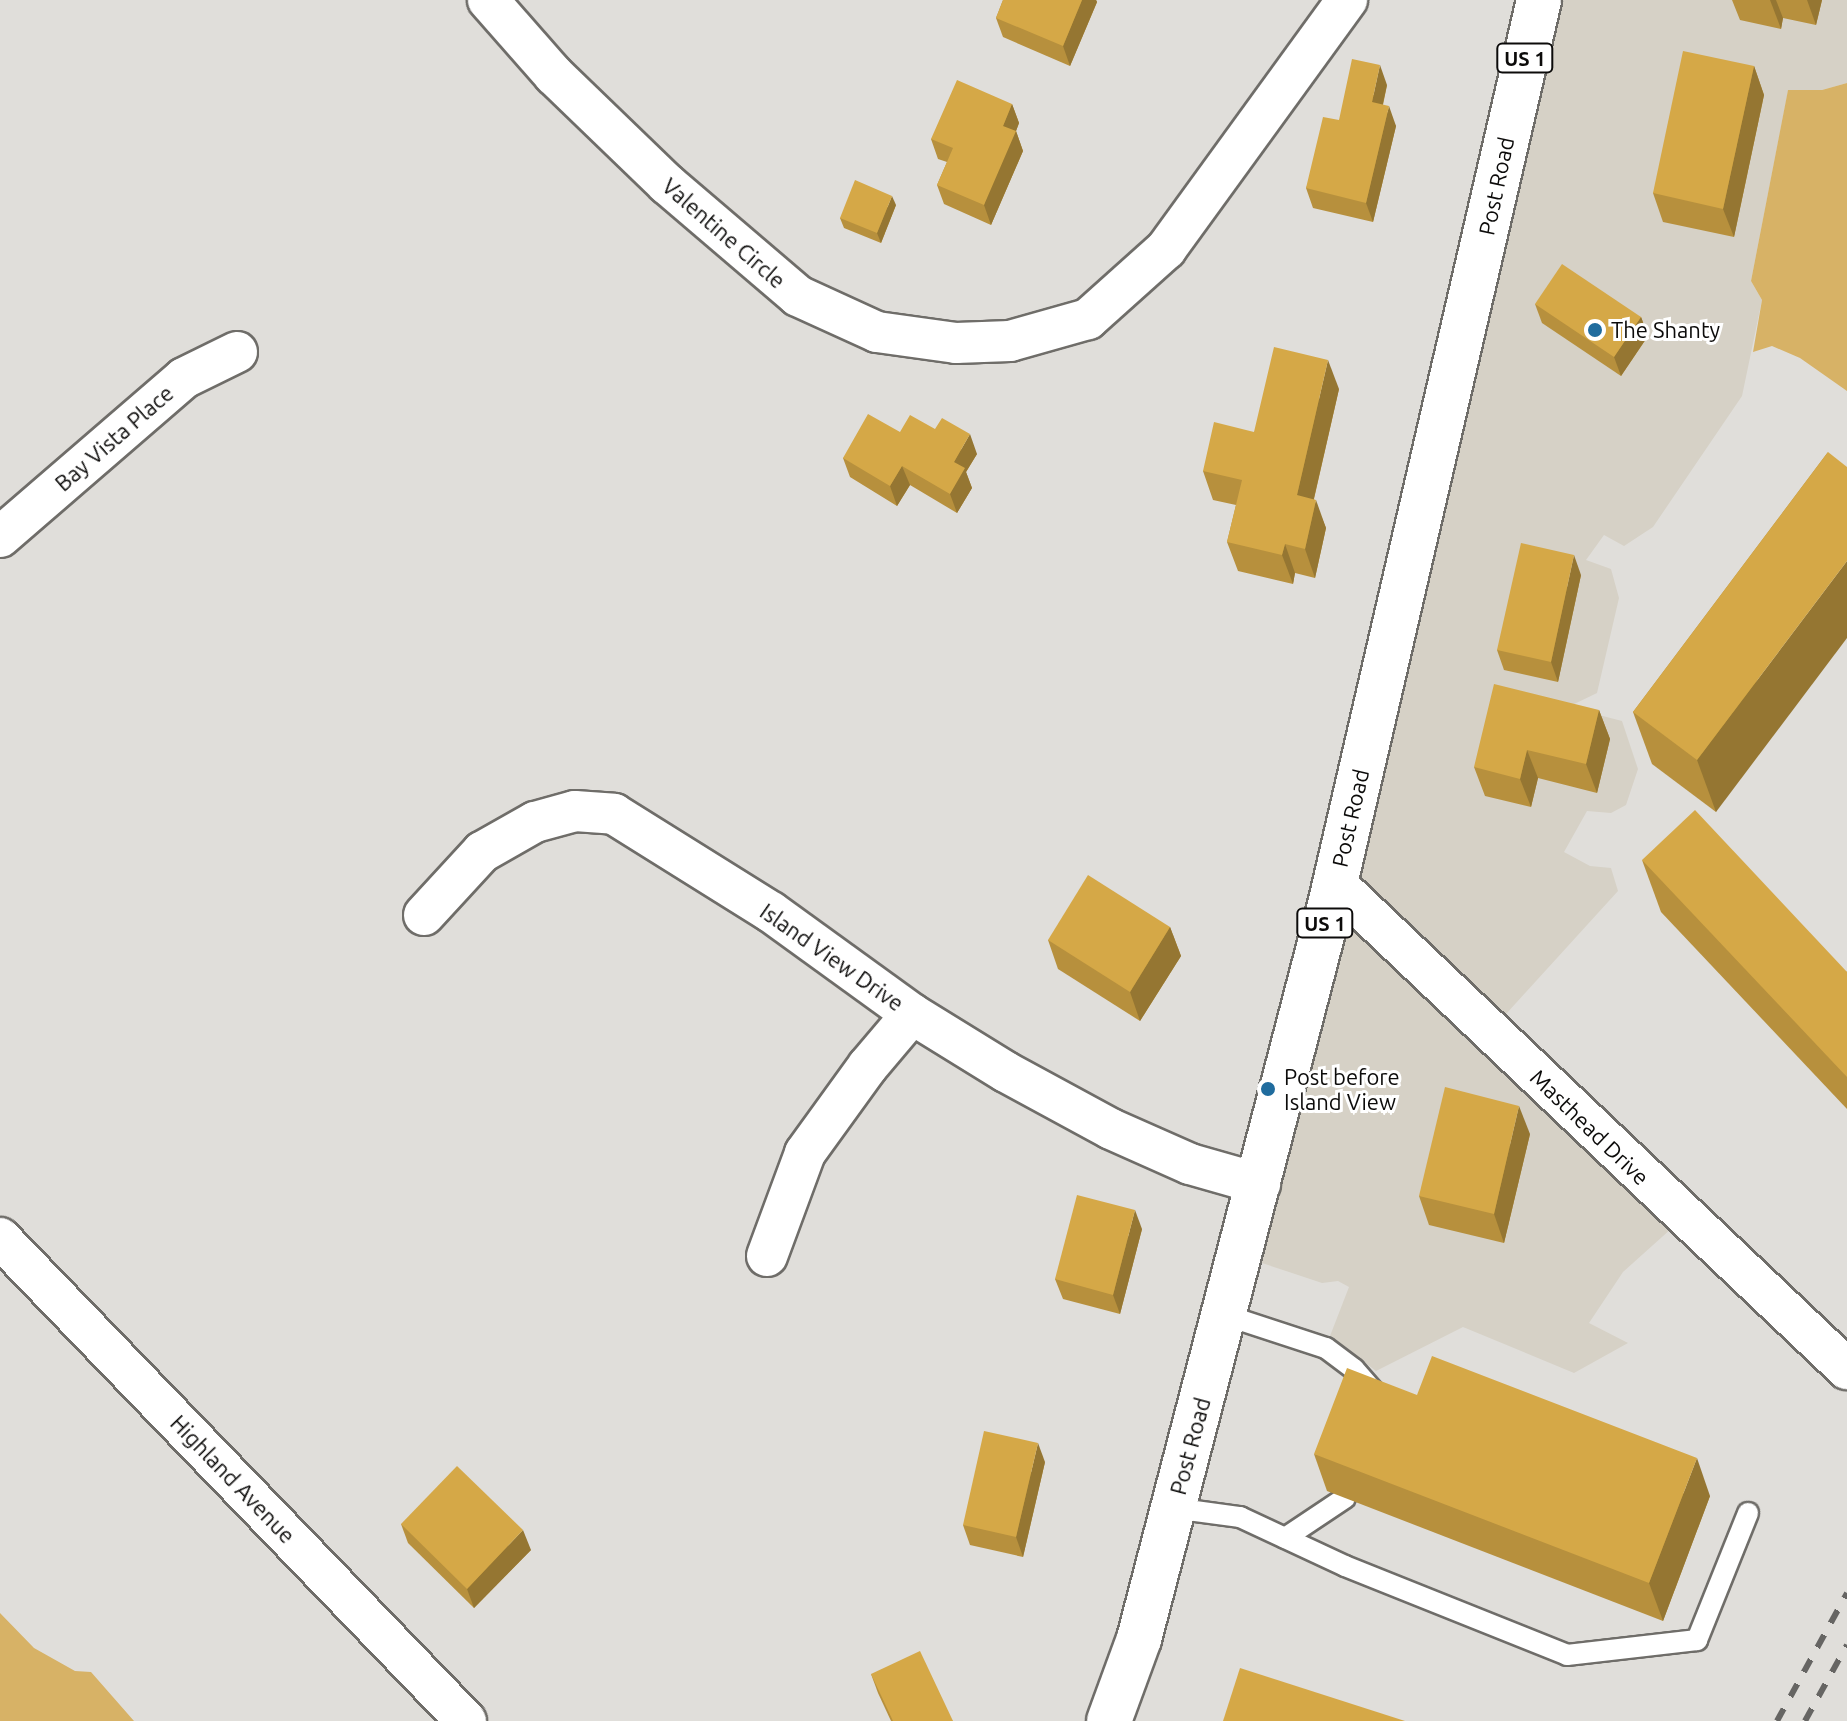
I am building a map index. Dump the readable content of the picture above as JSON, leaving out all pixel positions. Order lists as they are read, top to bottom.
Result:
{
  "streets": {
    "main road": ["US 1", "Post Road"],
    "street": [
      "Valentine Circle",
      "Bay Vista Place",
      "Island View Drive",
      "Masthead Drive",
      "Highland Avenue"
    ]
  },
  "crossings": [
    ["Post Road", "Island View Drive"],
    ["Post Road", "Masthead Drive"]
  ],
  "places": ["The Shanty", "Post before Island View"]
}
